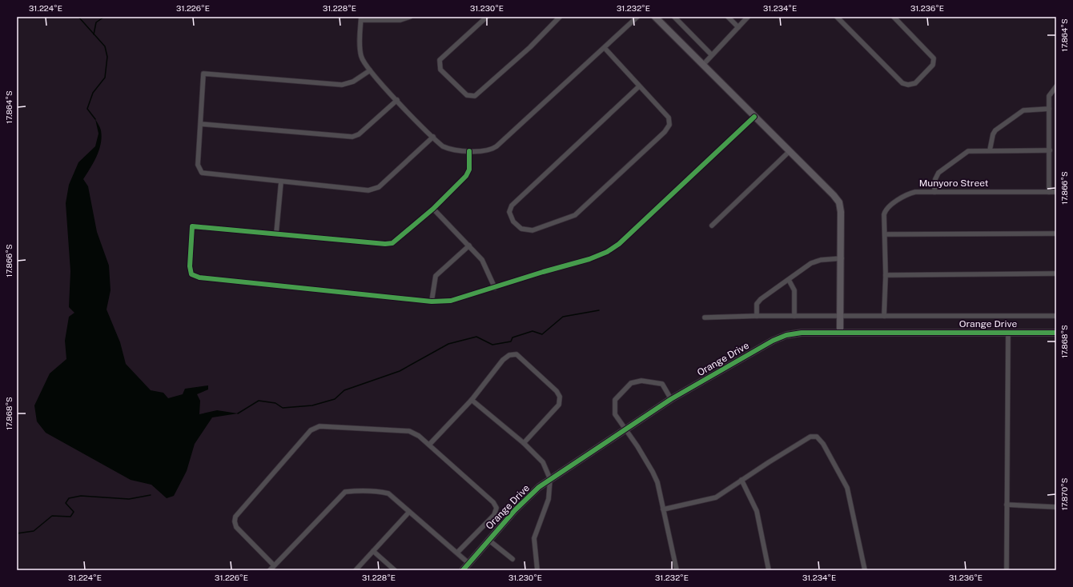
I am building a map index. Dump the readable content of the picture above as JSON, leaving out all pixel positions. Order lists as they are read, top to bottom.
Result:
{
  "streets": {
    "street": ["Munyoro Street", "Orange Drive"]
  },
  "coordinates": [
    "31.224°E",
    "31.226°E",
    "31.228°E",
    "31.230°E",
    "31.232°E",
    "31.234°E",
    "31.236°E",
    "17.864°S",
    "17.866°S",
    "17.868°S",
    "17.870°S"
  ]
}
